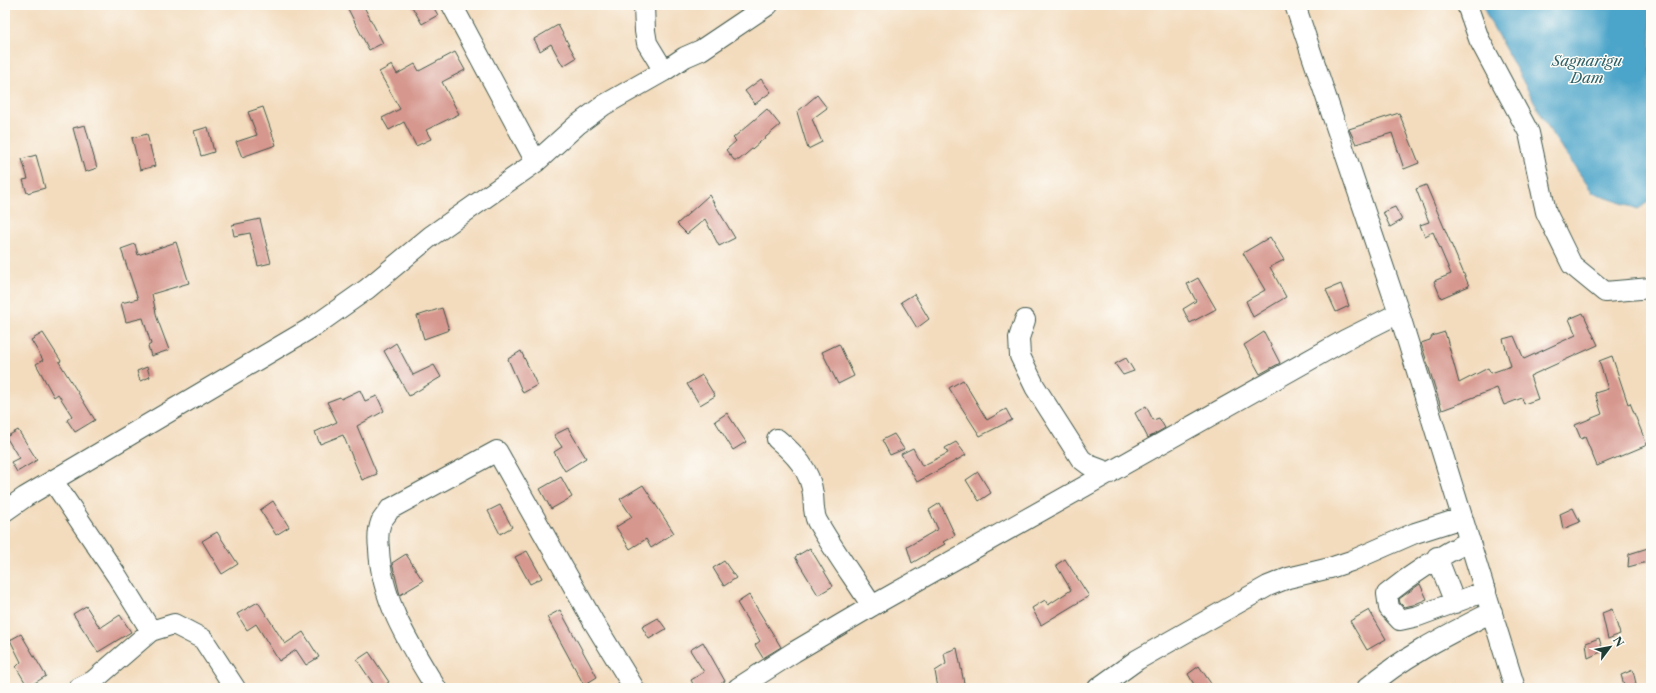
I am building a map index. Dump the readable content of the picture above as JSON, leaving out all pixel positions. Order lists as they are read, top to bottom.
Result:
{
  "water": ["Sagnarigu Dam"],
  "north": "top right"
}
